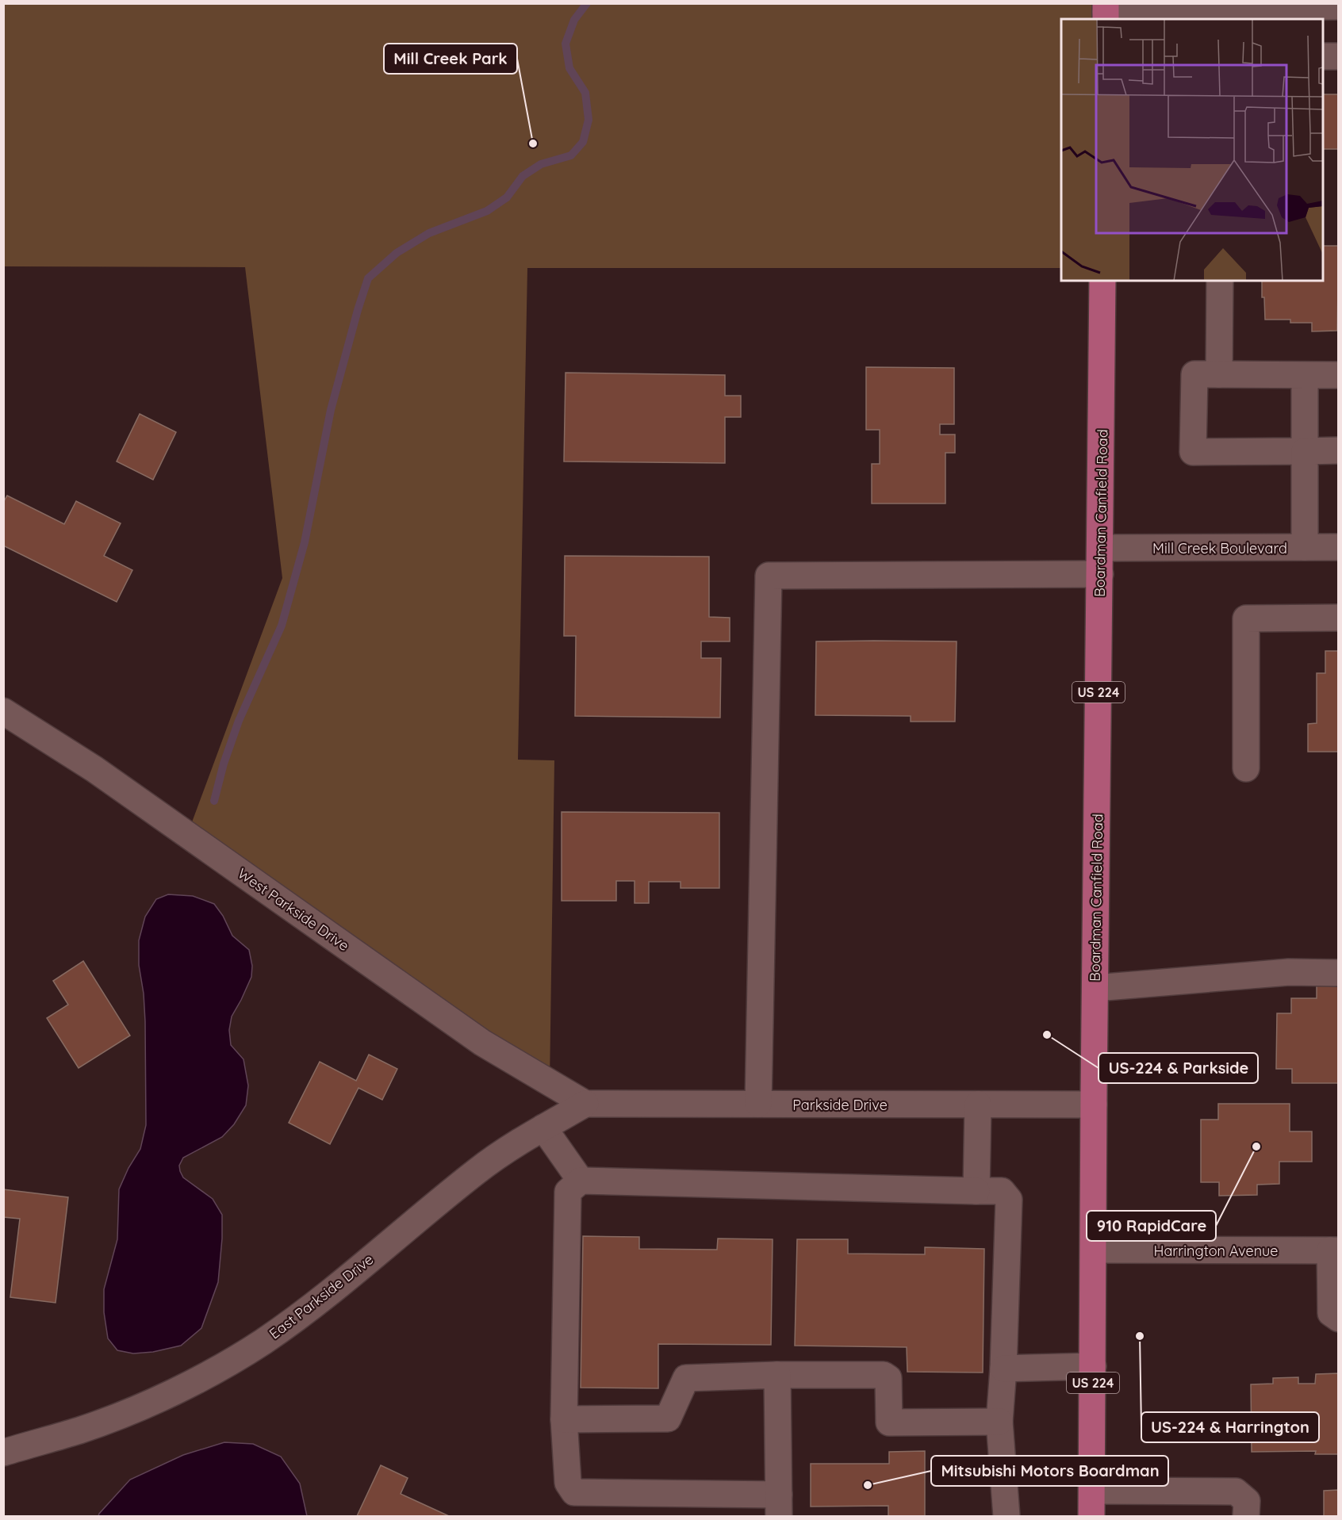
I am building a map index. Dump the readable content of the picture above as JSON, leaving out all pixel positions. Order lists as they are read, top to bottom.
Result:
{
  "streets": {
    "main road": ["Boardman Canfield Road", "US 224"],
    "street": [
      "Mill Creek Boulevard",
      "West Parkside Drive",
      "Parkside Drive",
      "Harrington Avenue",
      "East Parkside Drive"
    ]
  },
  "crossings": [
    ["Boardman Canfield Road", "Mill Creek Boulevard"],
    ["Boardman Canfield Road", "Parkside Drive"],
    ["Boardman Canfield Road", "Harrington Avenue"],
    ["West Parkside Drive", "Parkside Drive"],
    ["West Parkside Drive", "East Parkside Drive"],
    ["Parkside Drive", "East Parkside Drive"]
  ],
  "places": [
    "Mill Creek Park",
    "US-224 & Parkside",
    "910 RapidCare",
    "US-224 & Harrington",
    "Mitsubishi Motors Boardman"
  ]
}
